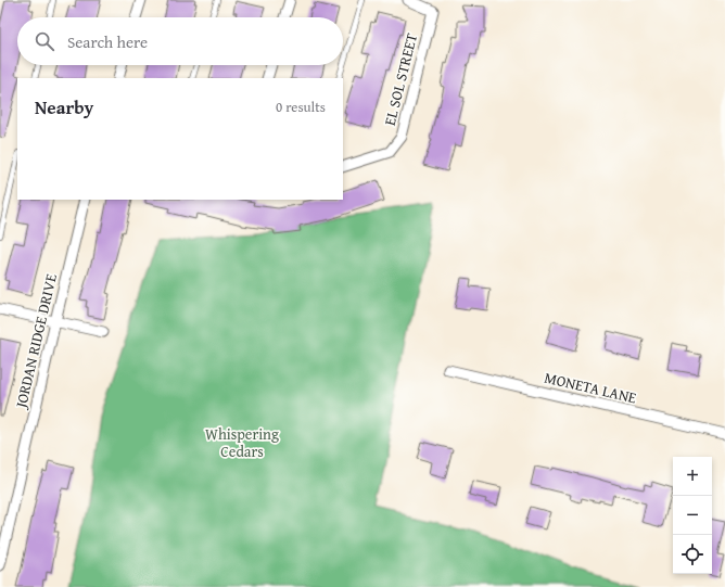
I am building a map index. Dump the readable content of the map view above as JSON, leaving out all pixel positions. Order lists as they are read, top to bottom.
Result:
{
  "streets": {
    "street": ["EL SOL STREET", "JORDAN RIDGE DRIVE", "MONETA LANE"]
  },
  "parks": ["Whispering Cedars"],
  "page": {
    "search": "Search here",
    "heading": ["Nearby", "0 results"],
    "map_buttons": ["+", "−"]
  }
}
